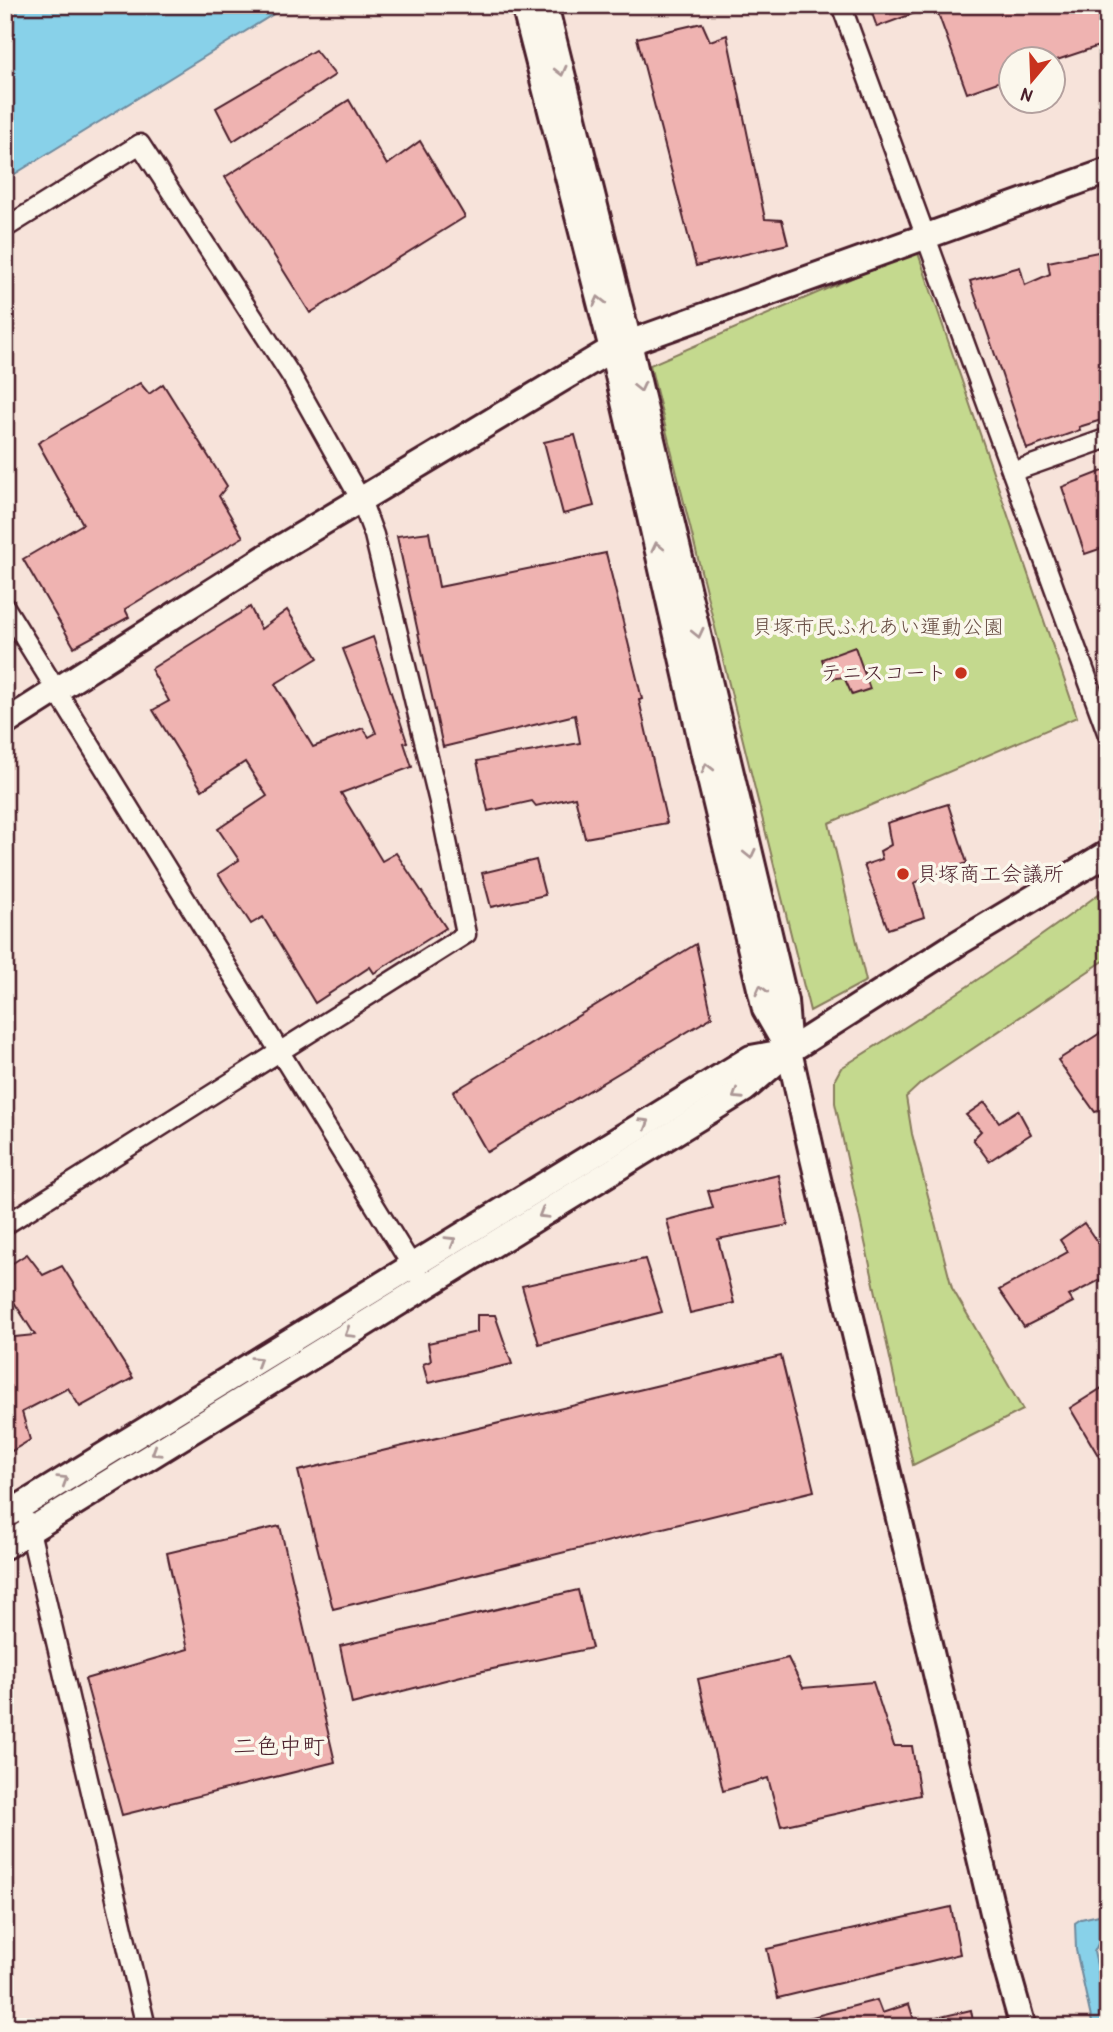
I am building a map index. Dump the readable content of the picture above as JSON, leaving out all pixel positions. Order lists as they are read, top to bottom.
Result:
{
  "districts": ["二色中町"],
  "parks": ["貝塚市民ふれあい運動公園"],
  "places": ["テニスコート", "貝塚商工会議所"],
  "north": "bottom"
}
